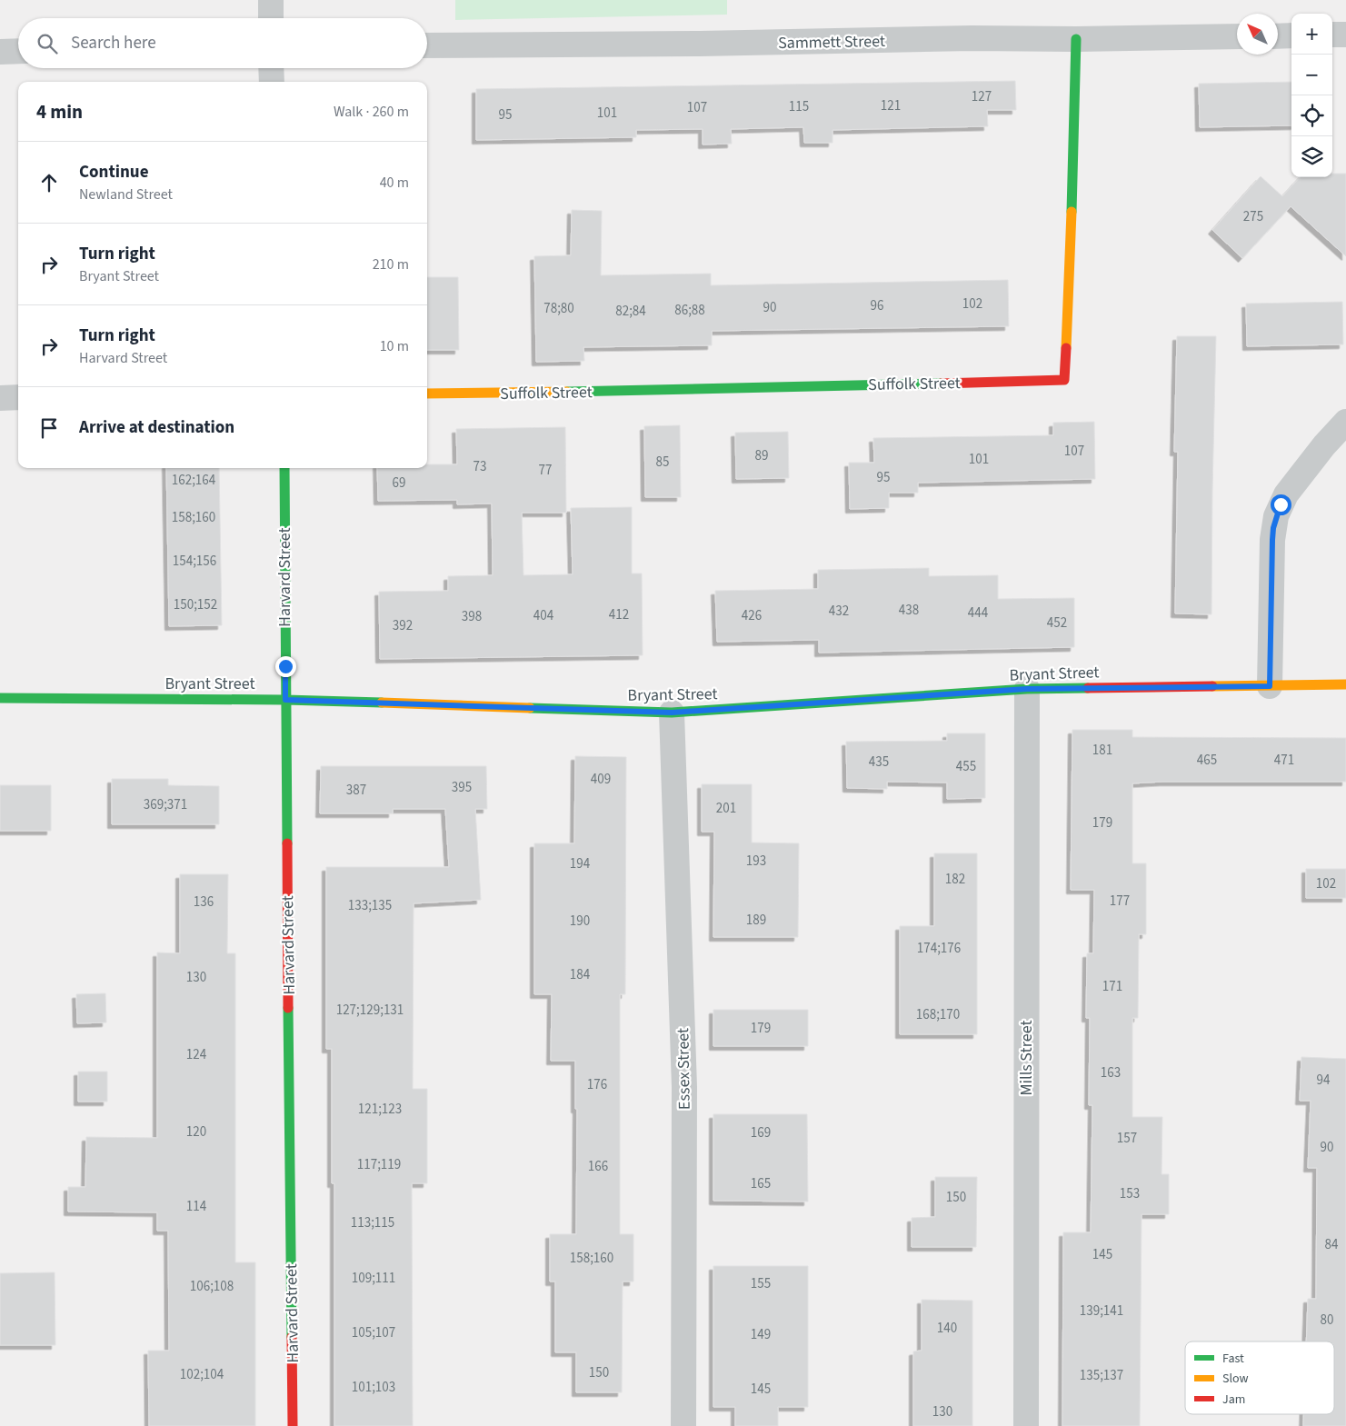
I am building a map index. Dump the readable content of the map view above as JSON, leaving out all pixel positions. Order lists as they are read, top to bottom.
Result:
{
  "streets": {
    "street": [
      "Sammett Street",
      "Suffolk Street",
      "Harvard Street",
      "Bryant Street",
      "Mills Street",
      "Essex Street"
    ]
  },
  "crossings": [
    ["Sammett Street", "Suffolk Street"],
    ["Harvard Street", "Bryant Street"],
    ["Bryant Street", "Mills Street"],
    ["Bryant Street", "Essex Street"]
  ],
  "house_numbers": [
    "127",
    "121",
    "115",
    "107",
    "101",
    "95",
    "275",
    "102",
    "96",
    "90",
    "78;80",
    "86;88",
    "82;84",
    "107",
    "89",
    "101",
    "85",
    "73",
    "77",
    "95",
    "162;164",
    "69",
    "158;160",
    "154;156",
    "150;152",
    "438",
    "432",
    "444",
    "412",
    "404",
    "426",
    "398",
    "452",
    "392",
    "181",
    "465",
    "471",
    "435",
    "455",
    "409",
    "395",
    "387",
    "369;371",
    "201",
    "179",
    "193",
    "194",
    "182",
    "102",
    "177",
    "136",
    "133;135",
    "189",
    "190",
    "174;176",
    "184",
    "130",
    "171",
    "127;129;131",
    "168;170",
    "179",
    "124",
    "163",
    "94",
    "176",
    "121;123",
    "120",
    "169",
    "157",
    "90",
    "117;119",
    "166",
    "165",
    "153",
    "150",
    "114",
    "113;115",
    "84",
    "145",
    "158;160",
    "109;111",
    "155",
    "106;108",
    "139;141",
    "80",
    "140",
    "105;107",
    "149",
    "150",
    "102;104",
    "135;137",
    "101;103",
    "145",
    "130"
  ],
  "legend": ["Fast", "Slow", "Jam"],
  "north": "top left",
  "page": {
    "map_buttons": ["+", "−"],
    "search": "Search here",
    "heading": ["4 min", "Walk · 260 m"],
    "list": [
      ["Continue", "Newland Street", "40 m"],
      ["Turn right", "Bryant Street", "210 m"],
      ["Turn right", "Harvard Street", "10 m"],
      "Arrive at destination"
    ]
  }
}
